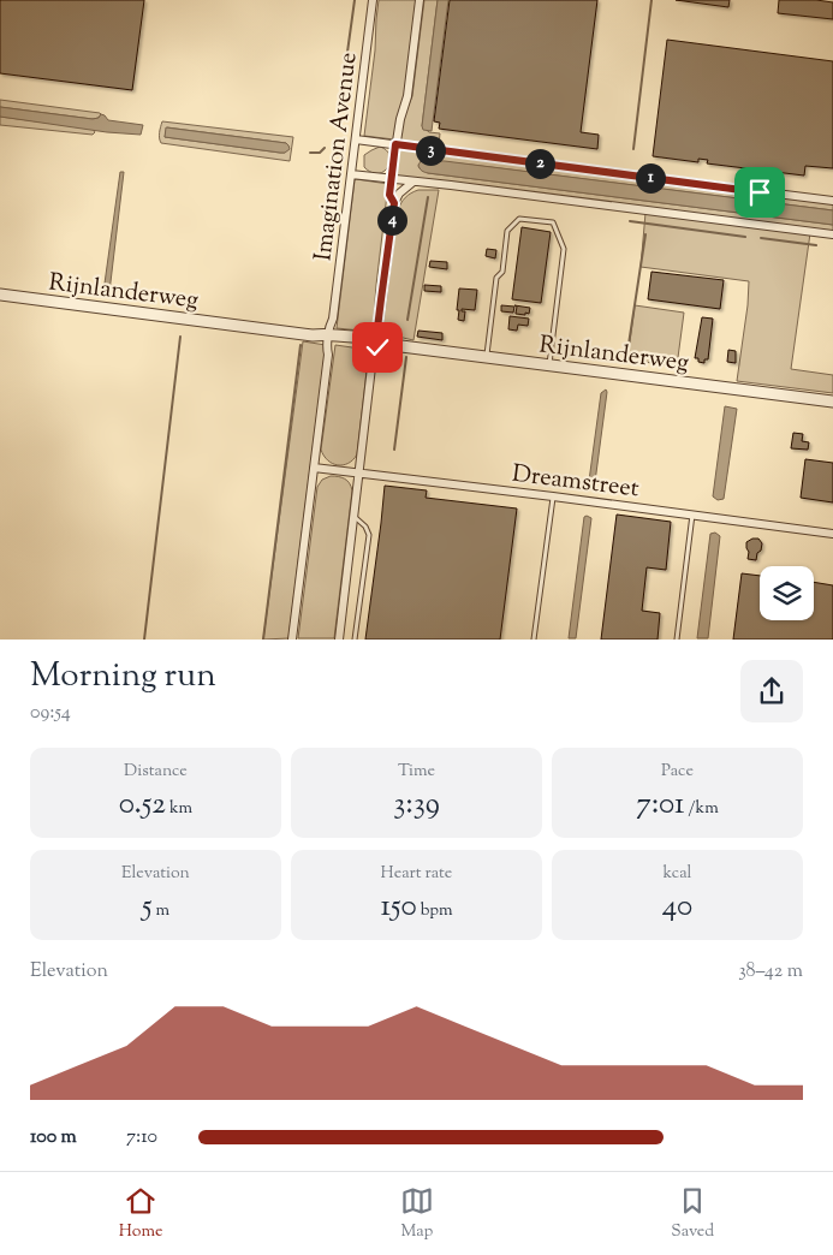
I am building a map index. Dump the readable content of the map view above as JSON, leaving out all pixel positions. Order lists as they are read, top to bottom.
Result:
{
  "streets": {
    "street": ["Imagination Avenue", "Rijnlanderweg", "Dreamstreet"]
  },
  "crossings": [
    ["Imagination Avenue", "Rijnlanderweg"],
    ["Imagination Avenue", "Dreamstreet"]
  ],
  "page": {
    "pins": [
      "3",
      "2",
      "1",
      "4"
    ],
    "heading": ["Morning run", "09:54"],
    "stats": [
      ["Distance", "0.52 km"],
      ["Time", "3:39"],
      ["Pace", "7:01 /km"],
      ["Elevation", "5 m"],
      ["Heart rate", "150 bpm"],
      ["kcal", "40"]
    ],
    "chart": ["Elevation", "38–42 m"],
    "list": [
      {
        "name": "100 m",
        "note": "7:10"
      }
    ],
    "tabs": ["Home", "Map", "Saved"]
  }
}
